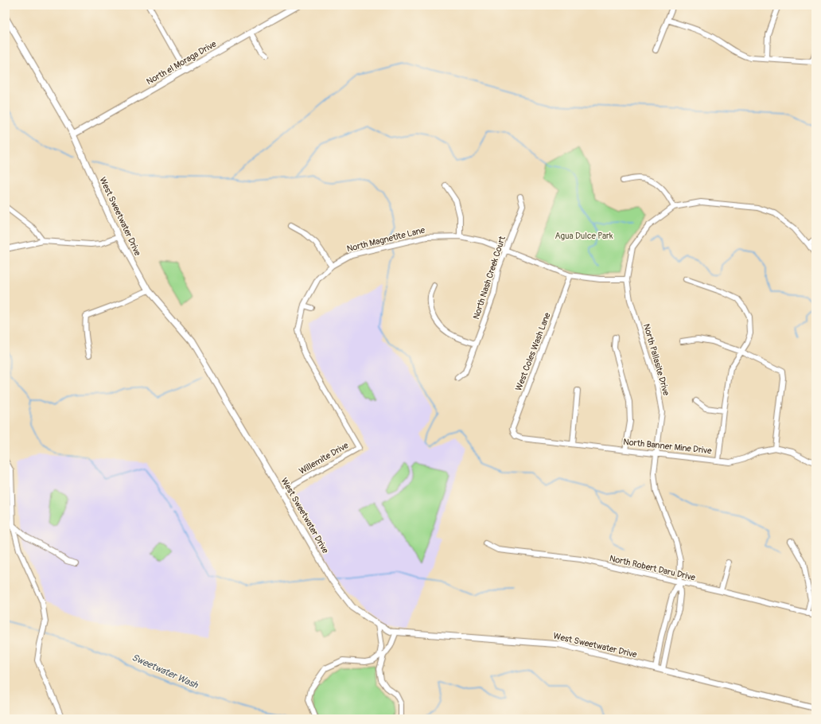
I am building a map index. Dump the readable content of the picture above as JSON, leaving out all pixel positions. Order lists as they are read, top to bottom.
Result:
{
  "streets": {
    "street": [
      "North el Moraga Drive",
      "West Sweetwater Drive",
      "North Magnetite Lane",
      "North Nash Creek Court",
      "West Coles Wash Lane",
      "North Pallasite Drive",
      "North Banner Mine Drive",
      "Willemite Drive",
      "North Robert Daru Drive"
    ]
  },
  "crossings": [
    ["North el Moraga Drive", "West Sweetwater Drive"],
    ["West Sweetwater Drive", "North Pallasite Drive"],
    ["West Sweetwater Drive", "Willemite Drive"],
    ["North Magnetite Lane", "North Nash Creek Court"],
    ["North Magnetite Lane", "West Coles Wash Lane"],
    ["North Magnetite Lane", "North Pallasite Drive"],
    ["North Magnetite Lane", "Willemite Drive"],
    ["West Coles Wash Lane", "North Banner Mine Drive"],
    ["North Pallasite Drive", "North Banner Mine Drive"],
    ["North Pallasite Drive", "North Robert Daru Drive"]
  ],
  "water": ["Sweetwater Wash"],
  "parks": ["Agua Dulce Park"]
}
